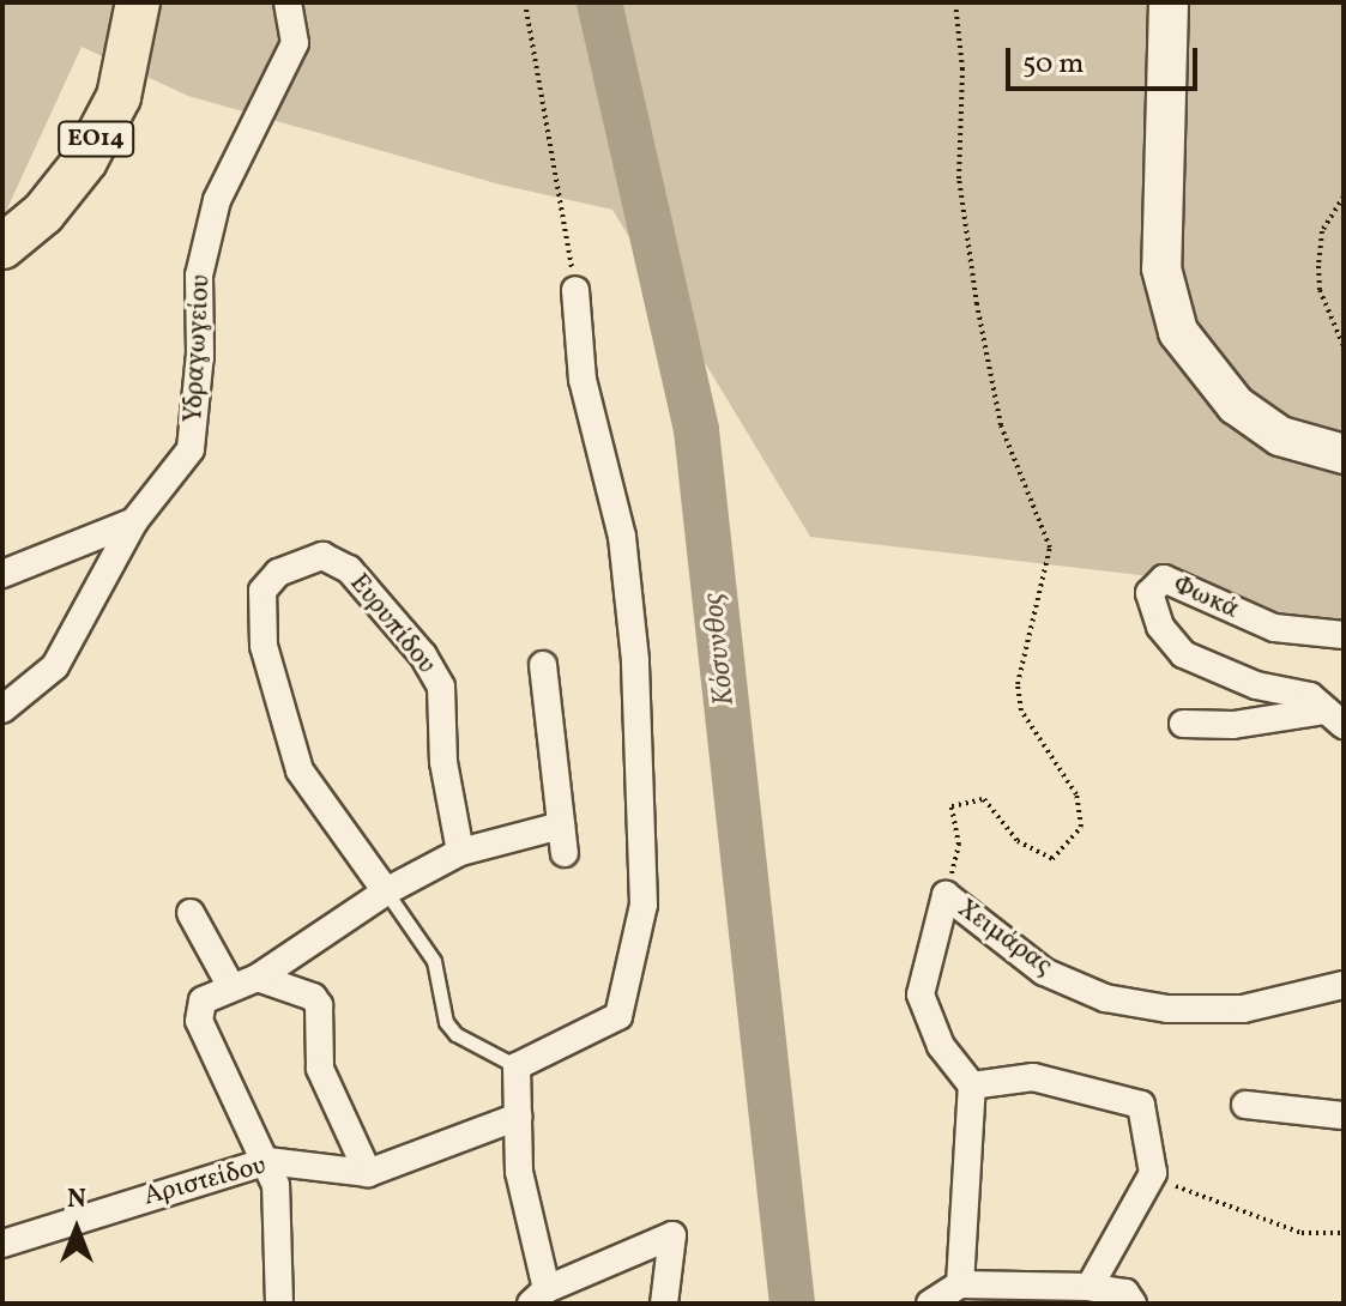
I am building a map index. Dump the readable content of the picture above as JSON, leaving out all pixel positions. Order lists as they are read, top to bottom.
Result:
{
  "streets": {
    "main road": ["ΕΟ14"],
    "street": [
      "Υδραγωγείου",
      "Φωκά",
      "Ευρυπίδου",
      "Χειμάρας",
      "Αριστείδου"
    ]
  },
  "water": ["Κόσυνθος"],
  "scale_bar": "50 m",
  "north": "top"
}
